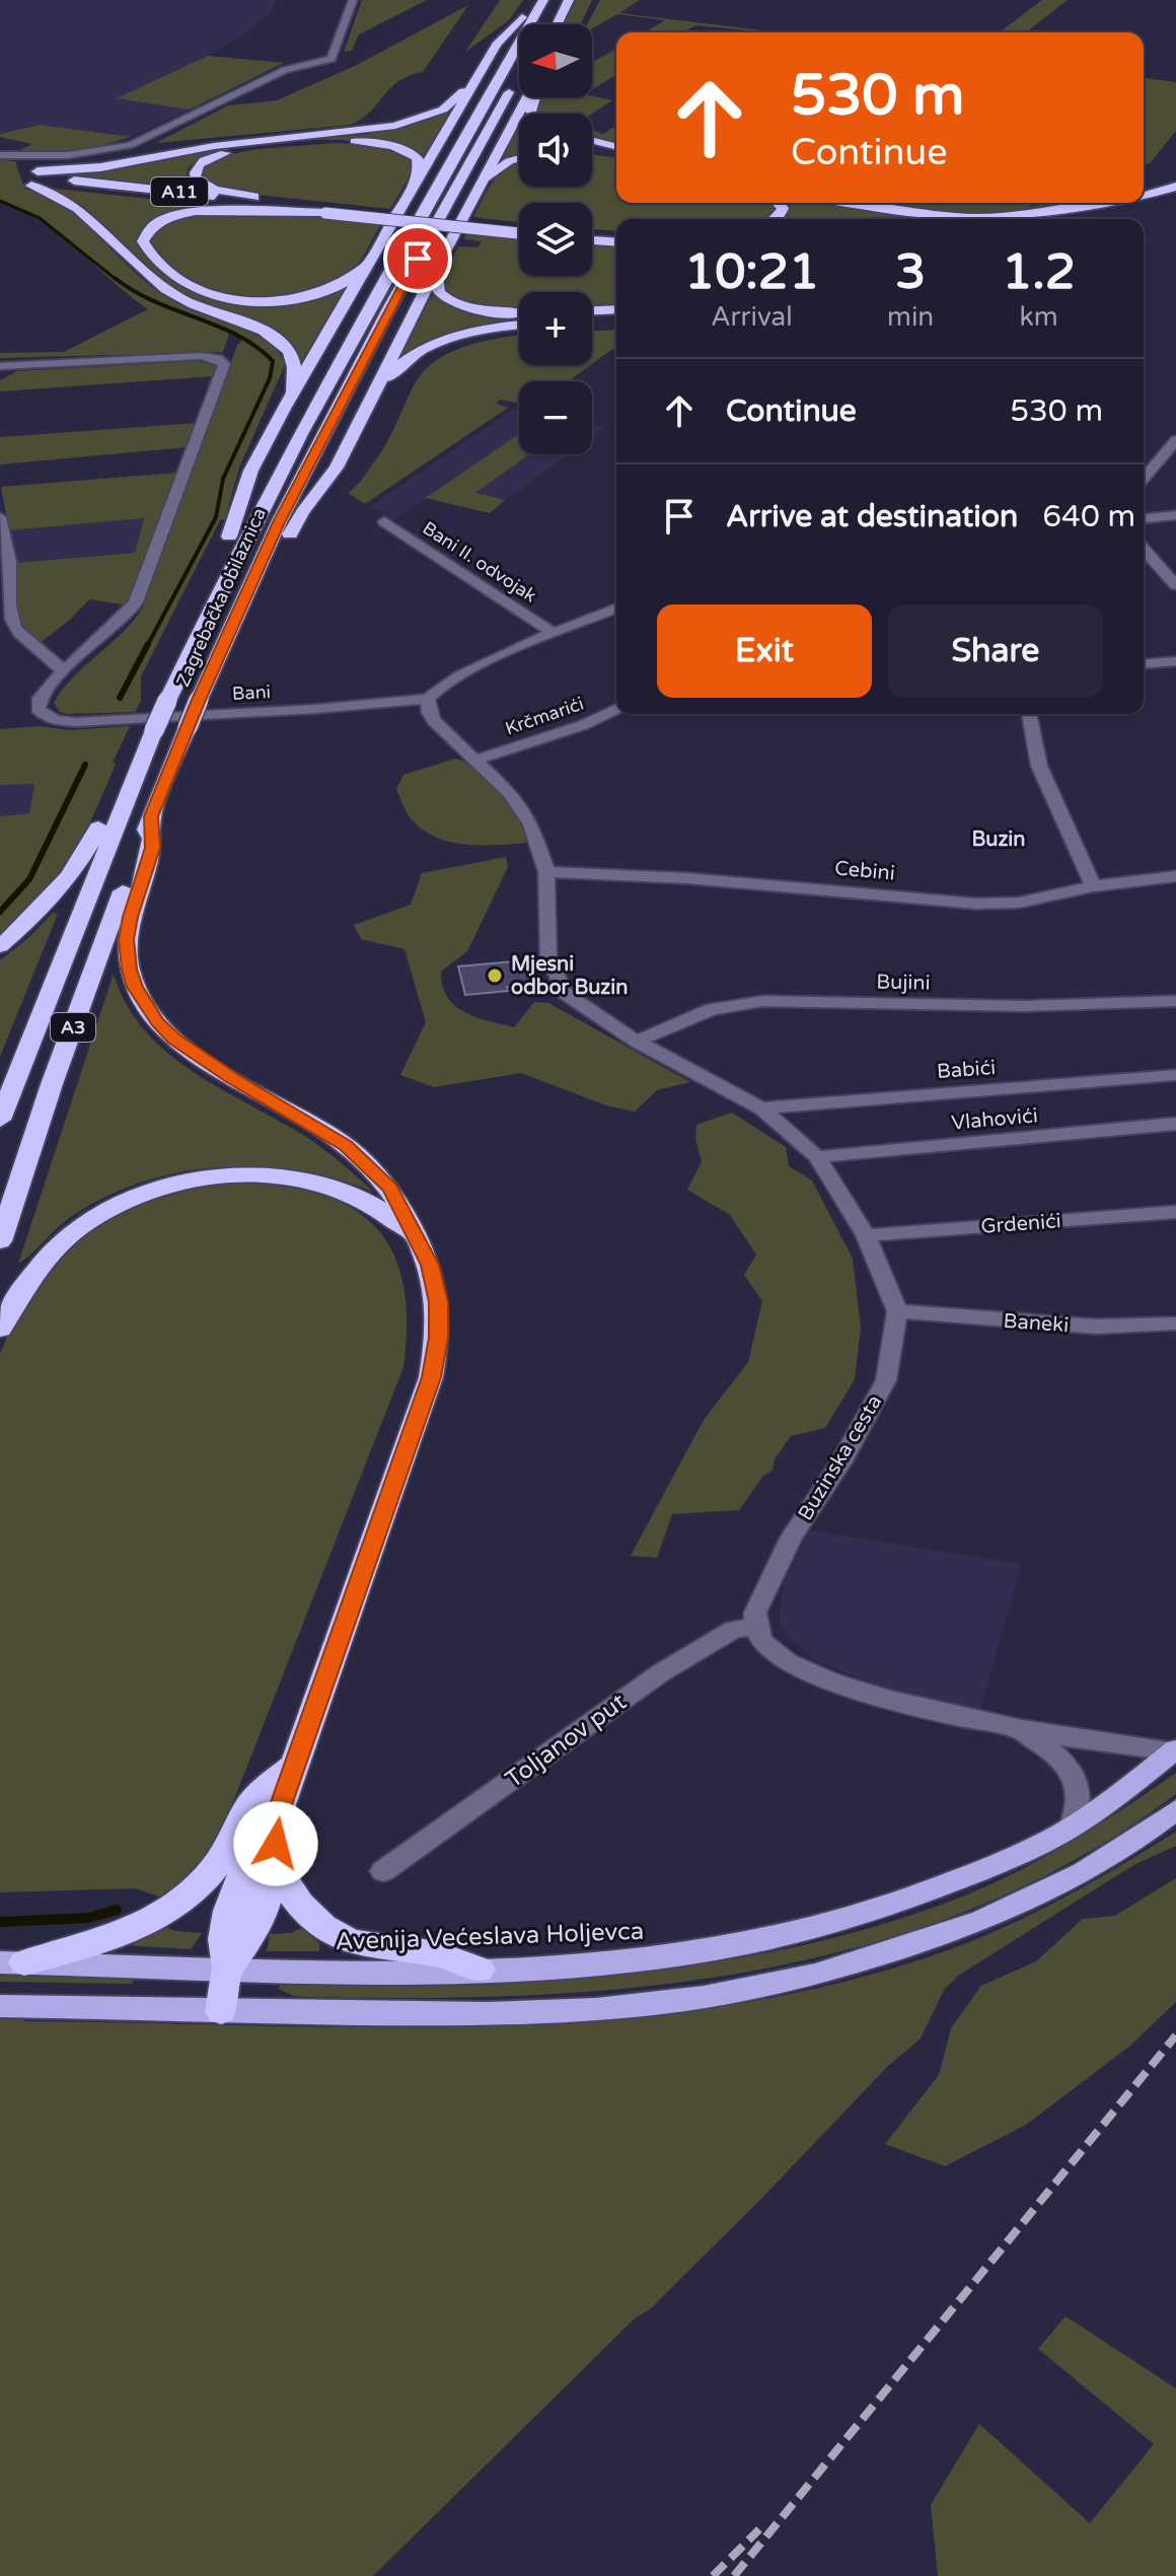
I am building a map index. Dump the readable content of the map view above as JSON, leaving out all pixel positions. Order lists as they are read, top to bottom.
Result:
{
  "streets": {
    "highway": ["A11", "Zagrebačka obilaznica", "A3"],
    "main road": ["Avenija Većeslava Holjevca"],
    "street": [
      "Bani II. odvojak",
      "Bani",
      "Krčmarići",
      "Cebini",
      "Bujini",
      "Babići",
      "Vlahovići",
      "Grdenići",
      "Baneki",
      "Buzinska cesta",
      "Toljanov put"
    ]
  },
  "crossings": [
    ["Bani II. odvojak", "Bani"],
    ["Baneki", "Buzinska cesta"],
    ["Buzinska cesta", "Toljanov put"]
  ],
  "districts": ["Buzin"],
  "places": ["Mjesni odbor Buzin"],
  "north": "left",
  "page": {
    "map_buttons": ["+", "−"],
    "turn": ["530 m", "Continue"],
    "eta": [
      "10:21",
      "Arrival",
      "3",
      "min",
      "1.2",
      "km"
    ],
    "list": [
      {
        "name": "Continue",
        "value": "530 m"
      },
      {
        "name": "Arrive at destination",
        "value": "640 m"
      }
    ],
    "buttons": ["Exit", "Share"]
  }
}
